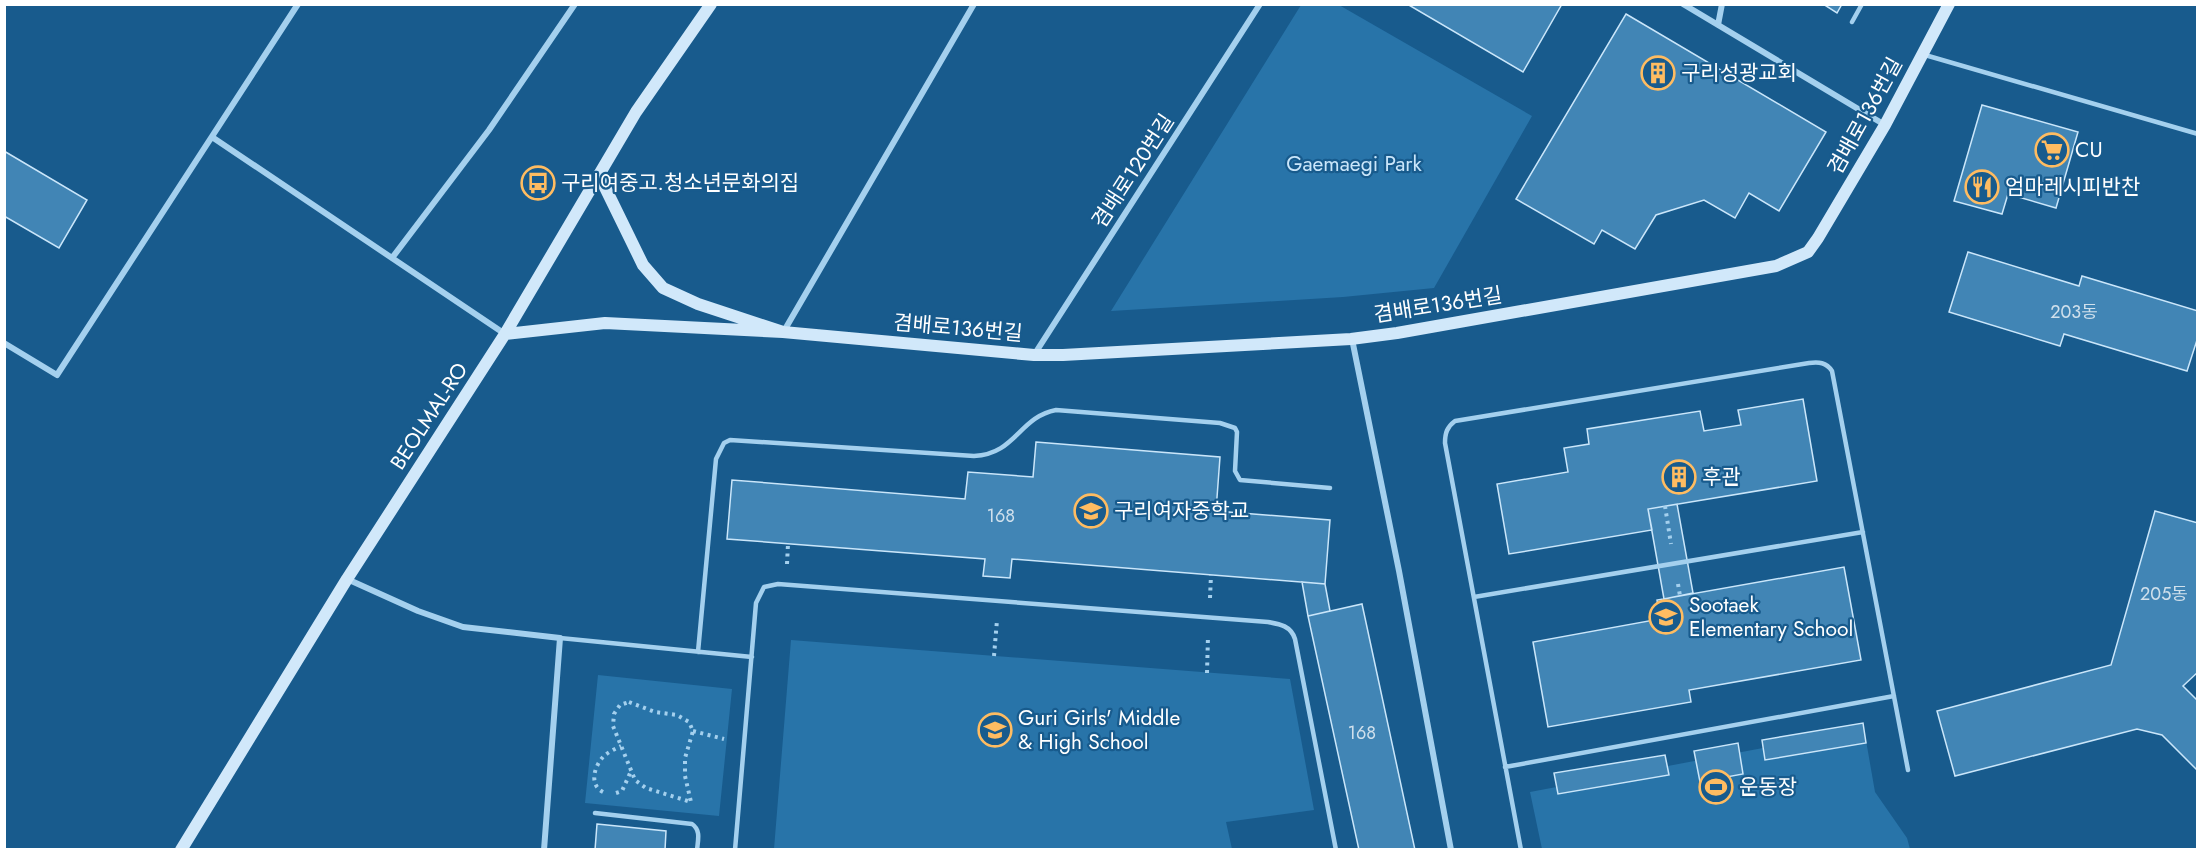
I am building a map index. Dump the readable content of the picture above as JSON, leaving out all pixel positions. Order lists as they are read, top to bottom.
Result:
{
  "streets": {
    "street": ["겸배로136번길", "겸배로120번길", "BEOLMAL-RO"]
  },
  "crossings": [
    ["겸배로136번길", "겸배로120번길"]
  ],
  "parks": ["Gaemaegi Park"],
  "places": {
    "building": ["구리성광교회", "후관"],
    "supermarket": ["CU"],
    "bus stop": ["구리여중고.청소년문화의집"],
    "restaurant": ["엄마레시피반찬"],
    "school or university": ["구리여자중학교", "Sootaek Elementary School", "Guri Girls' Middle & High School"],
    "sports": ["운동장"]
  },
  "house_numbers": [
    "203동",
    "168",
    "205동",
    "168"
  ]
}
